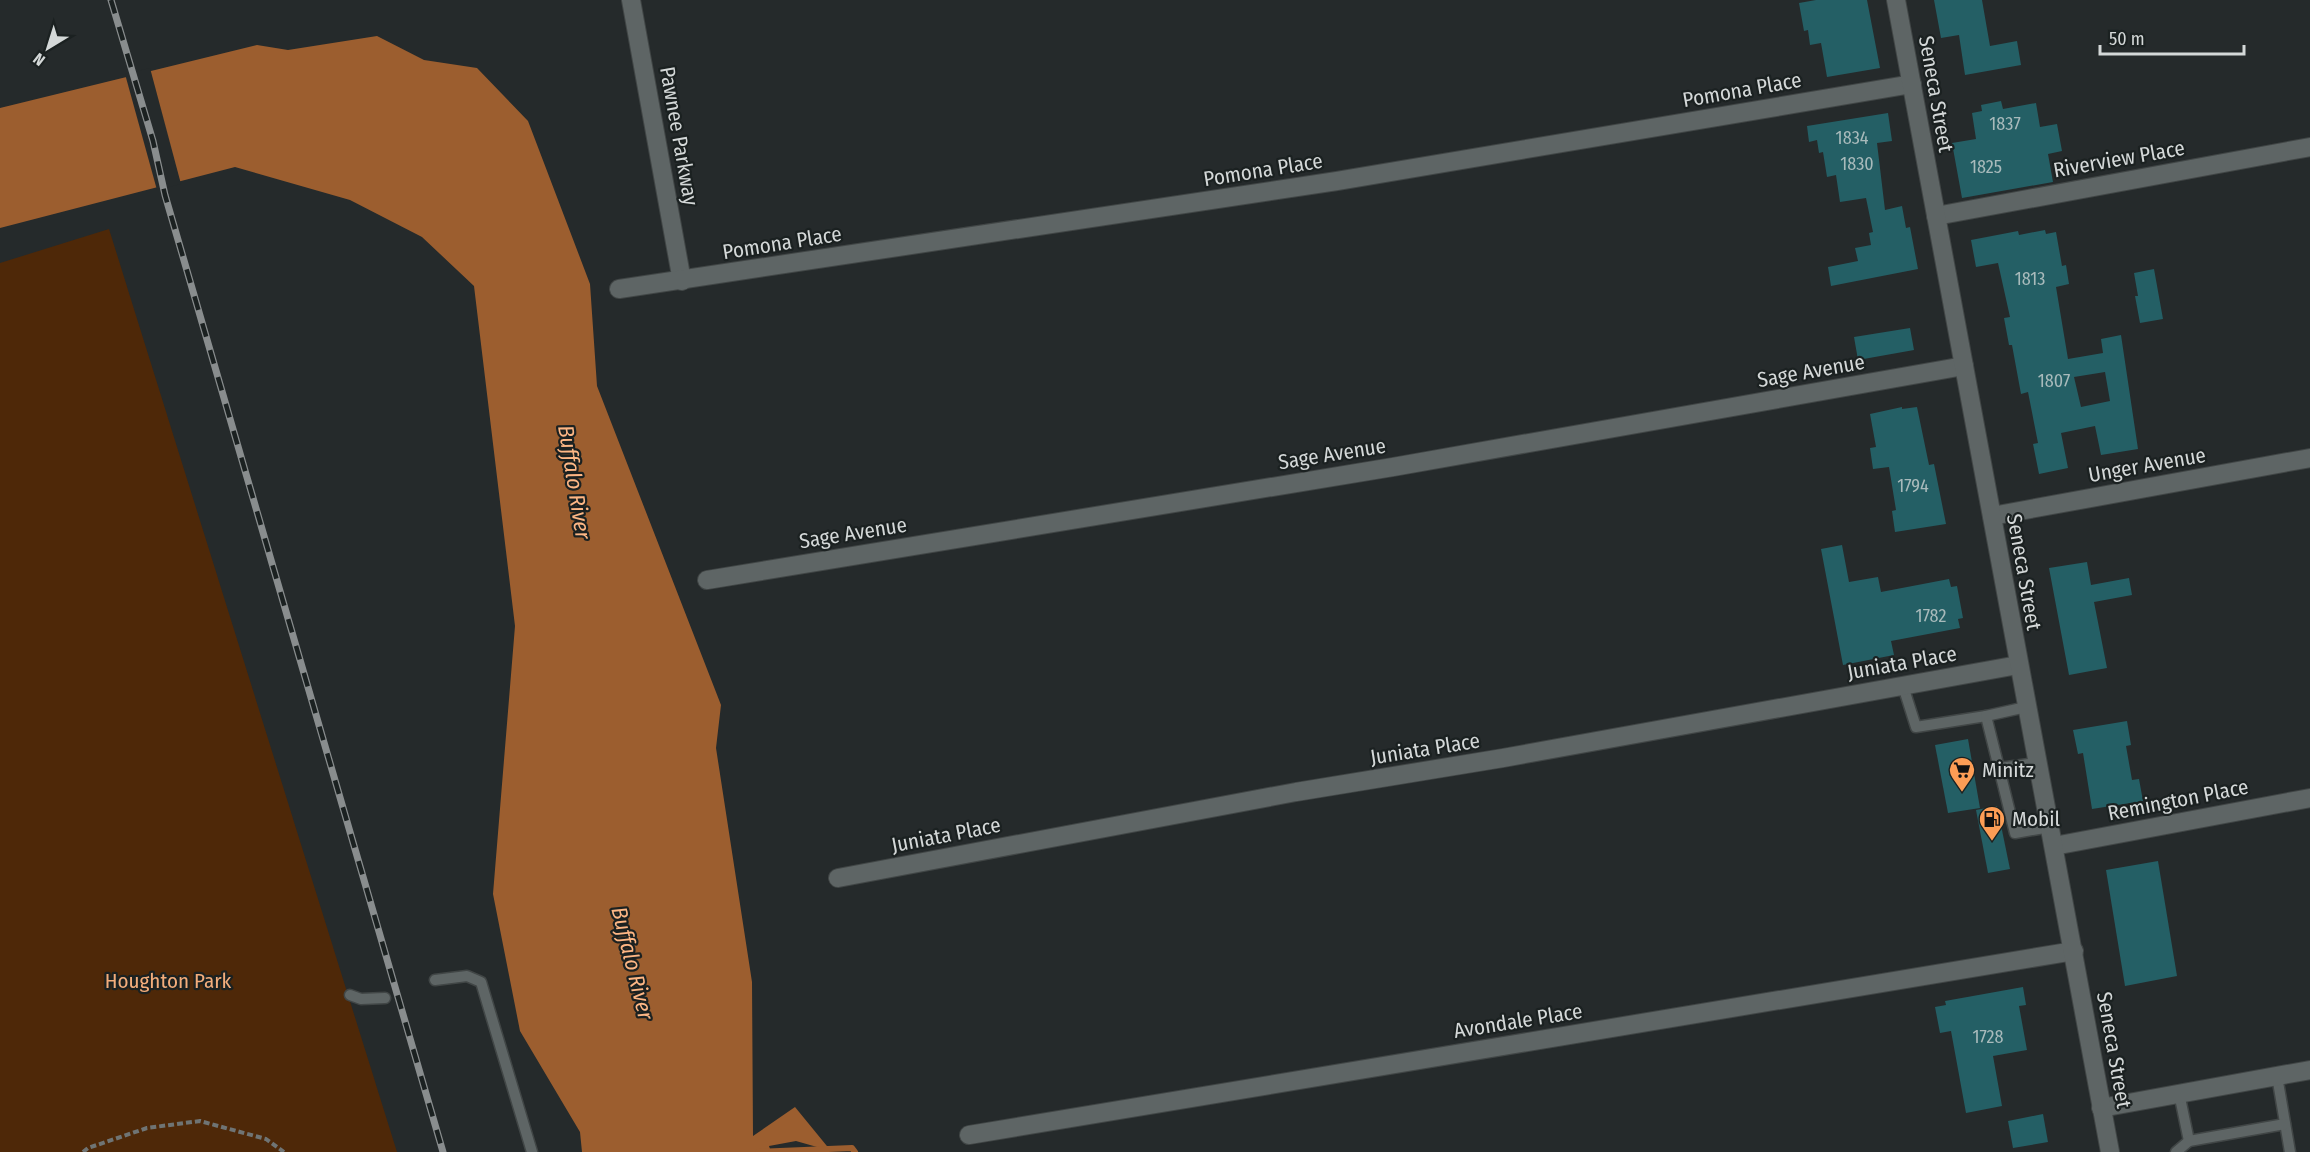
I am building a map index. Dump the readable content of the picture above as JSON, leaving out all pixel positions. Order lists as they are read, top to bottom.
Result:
{
  "streets": {
    "street": [
      "Pomona Place",
      "Seneca Street",
      "Pawnee Parkway",
      "Riverview Place",
      "Sage Avenue",
      "Unger Avenue",
      "Juniata Place",
      "Remington Place",
      "Avondale Place"
    ]
  },
  "crossings": [
    ["Pomona Place", "Seneca Street"],
    ["Pomona Place", "Pawnee Parkway"],
    ["Seneca Street", "Riverview Place"],
    ["Seneca Street", "Sage Avenue"],
    ["Seneca Street", "Unger Avenue"],
    ["Seneca Street", "Juniata Place"],
    ["Seneca Street", "Remington Place"],
    ["Seneca Street", "Avondale Place"]
  ],
  "water": ["Buffalo River"],
  "parks": ["Houghton Park"],
  "places": {
    "supermarket": ["Minitz"],
    "fuel station": ["Mobil"]
  },
  "house_numbers": [
    "1837",
    "1834",
    "1830",
    "1825",
    "1813",
    "1807",
    "1794",
    "1782",
    "1728"
  ],
  "scale_bar": "50 m",
  "north": "bottom left"
}
